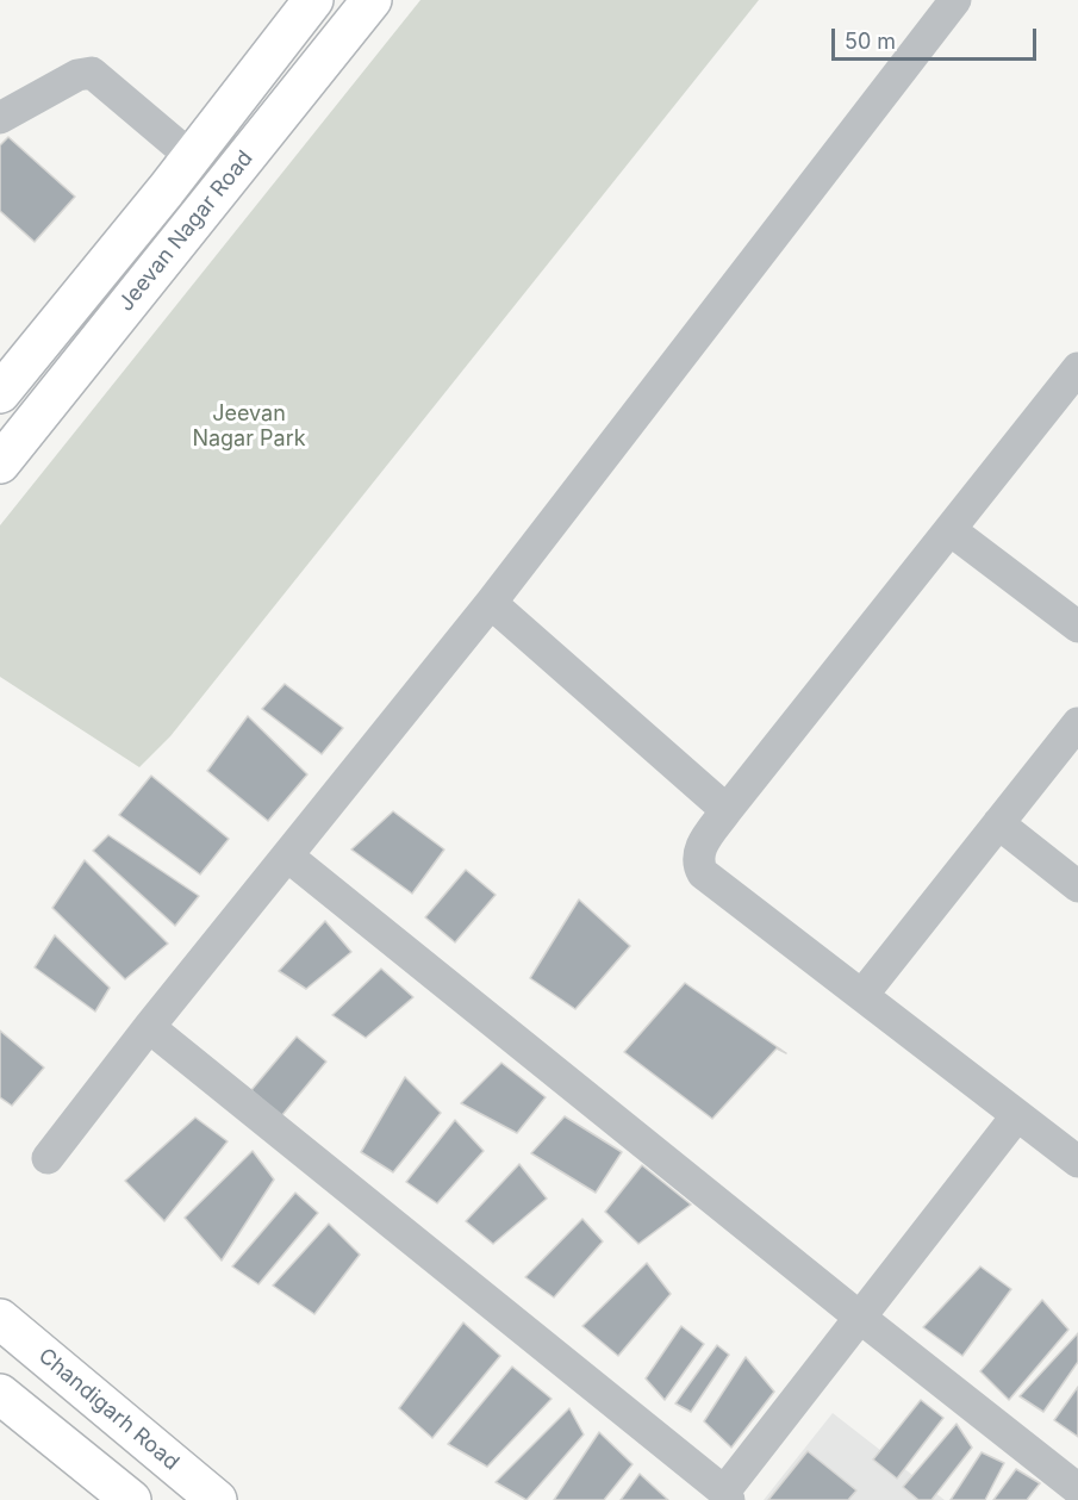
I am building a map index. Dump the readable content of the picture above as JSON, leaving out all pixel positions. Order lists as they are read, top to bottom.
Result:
{
  "streets": {
    "street": ["Jeevan Nagar Road", "Chandigarh Road"]
  },
  "parks": ["Jeevan Nagar Park"],
  "scale_bar": "50 m"
}
